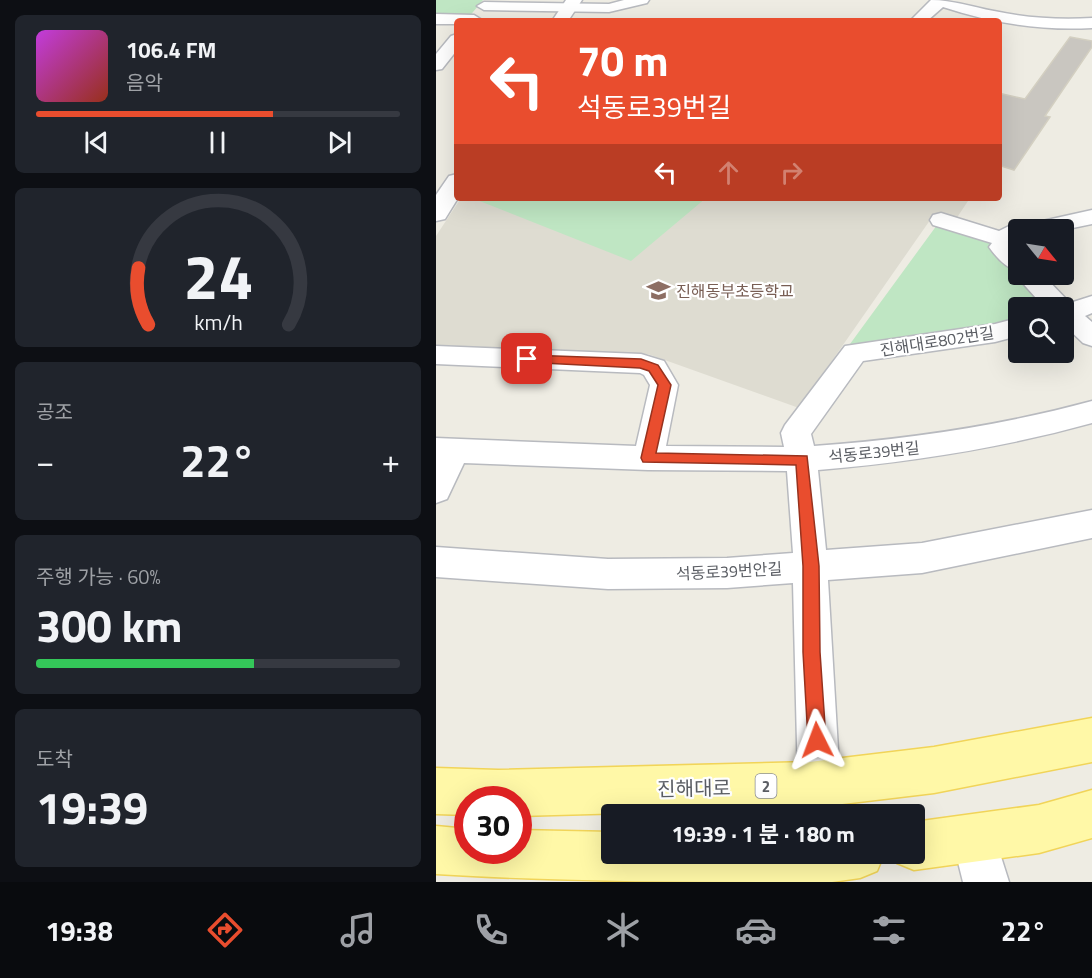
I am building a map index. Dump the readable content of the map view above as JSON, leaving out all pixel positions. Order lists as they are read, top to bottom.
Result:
{
  "streets": {
    "main road": ["2", "진해대로"],
    "street": ["진해대로802번길", "석동로39번길", "석동로39번안길"]
  },
  "crossings": [
    ["진해대로802번길", "석동로39번길"]
  ],
  "places": {
    "school or university": ["진해동부초등학교"]
  },
  "north": "bottom right",
  "page": {
    "turn": ["70 m", "석동로39번길"],
    "song": ["106.4 FM", "음악"],
    "tile": [
      "공조",
      ["주행 가능 · 60%", "300 km"],
      ["도착", "19:39"]
    ],
    "heat": ["−", "22°", "+"],
    "limit": "30",
    "trip": "19:39 · 1 분 · 180 m",
    "tabs": ["19:38", "22°"],
    "gauge": ["24", "km/h"]
  }
}
